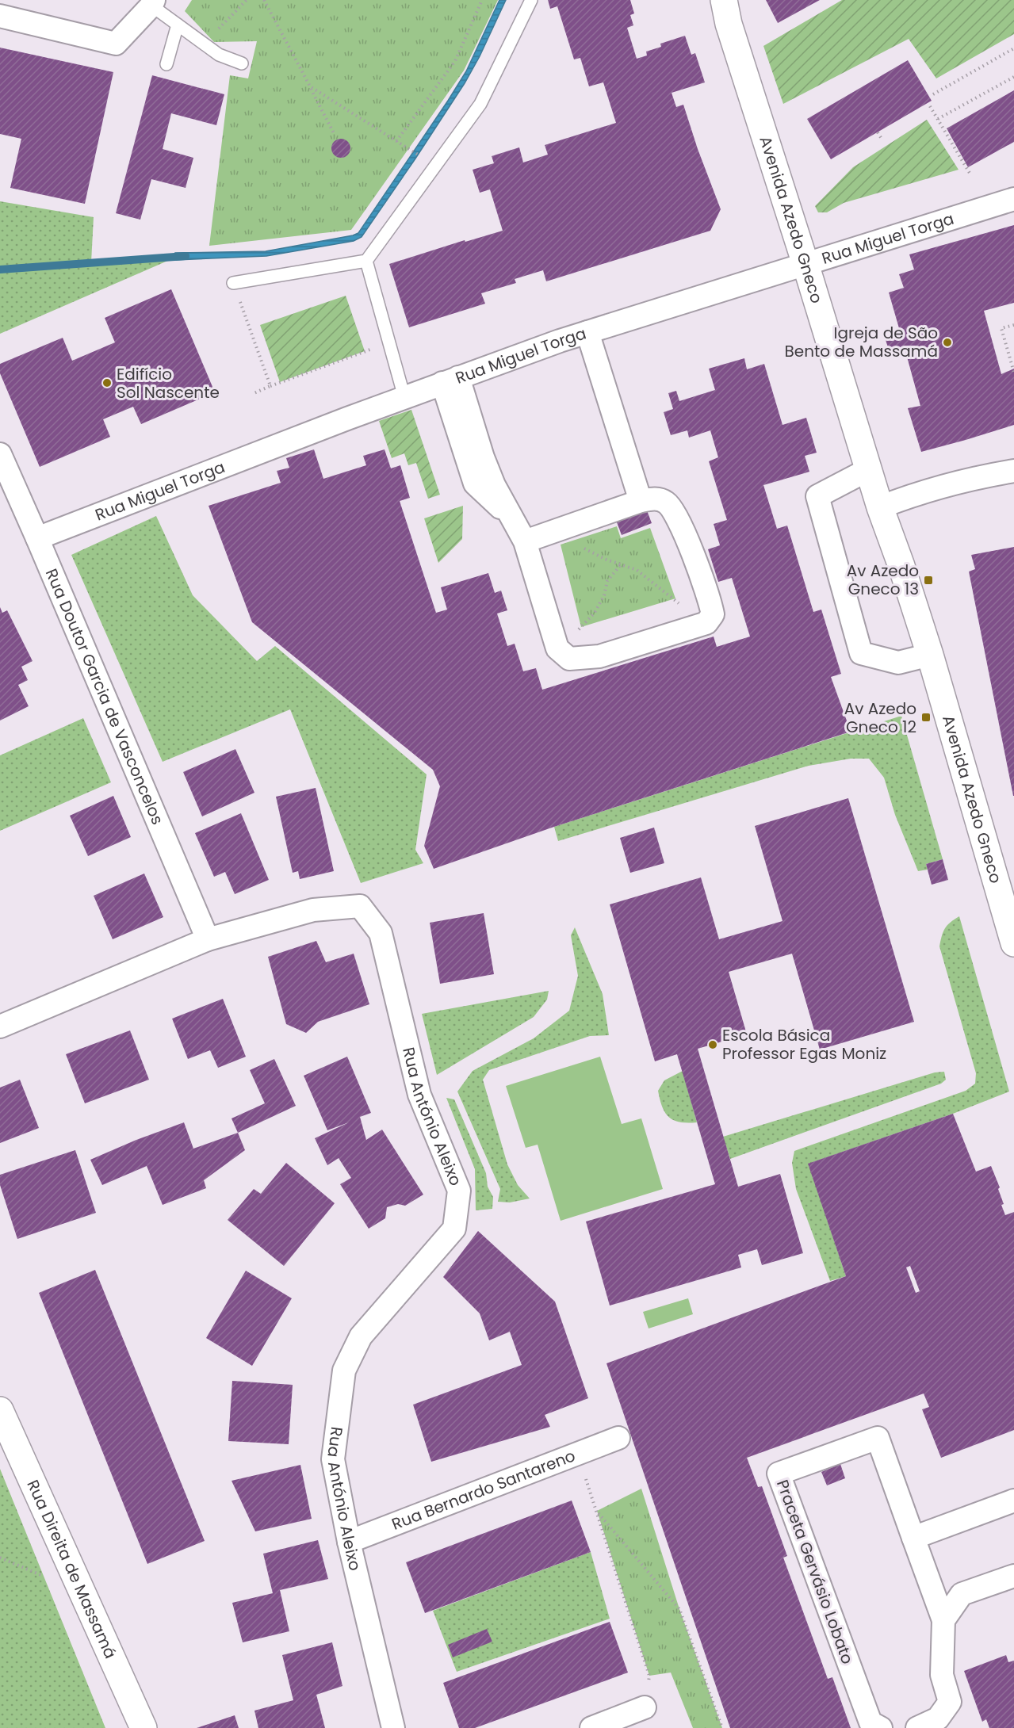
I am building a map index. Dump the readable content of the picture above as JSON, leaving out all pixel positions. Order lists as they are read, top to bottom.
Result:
{
  "streets": {
    "street": [
      "Avenida Azedo Gneco",
      "Rua Miguel Torga",
      "Rua Doutor Garcia de Vasconcelos",
      "Rua António Aleixo",
      "Rua Bernardo Santareno",
      "Rua Direita de Massamá",
      "Praceta Gervásio Lobato"
    ]
  },
  "crossings": [
    ["Avenida Azedo Gneco", "Rua Miguel Torga"],
    ["Rua Miguel Torga", "Rua Doutor Garcia de Vasconcelos"],
    ["Rua Doutor Garcia de Vasconcelos", "Rua António Aleixo"],
    ["Rua António Aleixo", "Rua Bernardo Santareno"]
  ],
  "places": {
    "other": ["Igreja de São Bento de Massamá", "Edifício Sol Nascente", "Escola Básica Professor Egas Moniz"],
    "transit": ["Av Azedo Gneco 13", "Av Azedo Gneco 12"]
  }
}
